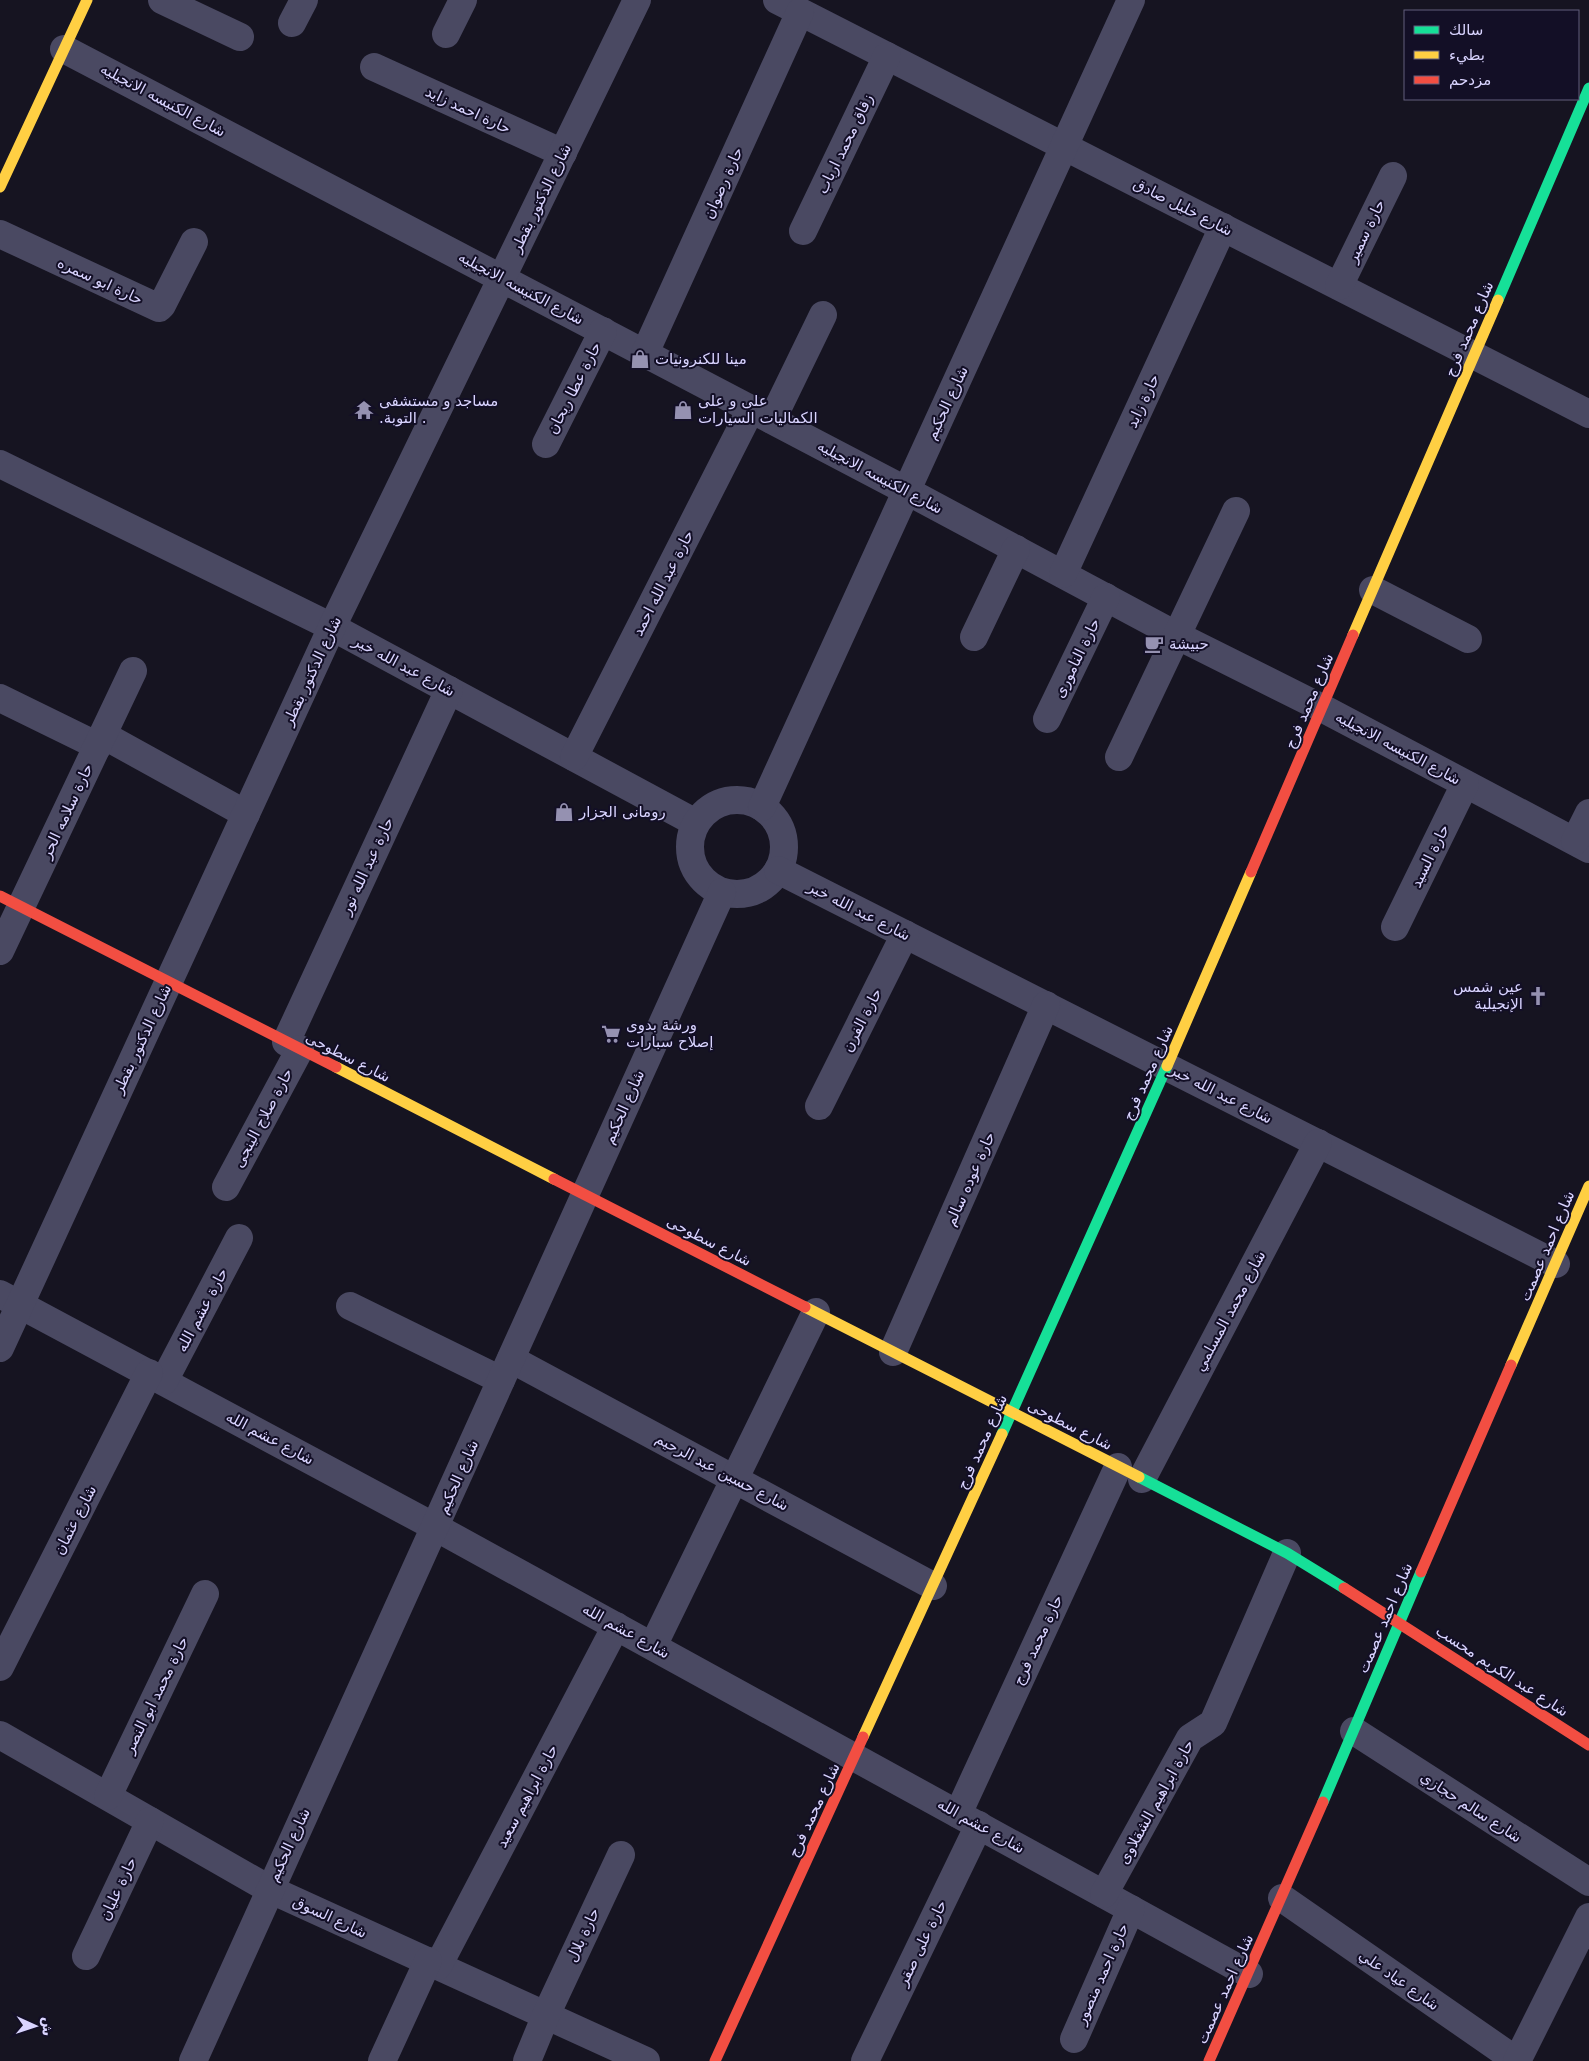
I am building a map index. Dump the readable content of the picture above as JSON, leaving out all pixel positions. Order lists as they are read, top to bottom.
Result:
{
  "streets": {
    "street": [
      "شارع الكنيسه الانجيليه",
      "حارة احمد زايد",
      "زقاق محمد ارباب",
      "حارة رضوان",
      "شارع الدكتور بقطر",
      "شارع خليل صادق",
      "حارة سمير",
      "حارة ابو سمره",
      "شارع محمد فرج",
      "حارة عطا ريحان",
      "حارة زايد",
      "شارع الحكيم",
      "حارة عبد الله احمد",
      "حارة النامورى",
      "شارع عبد الله خير",
      "حارة سلامه الحر",
      "حارة السيد",
      "حارة عبد الله نور",
      "حارة الفرن",
      "شارع سطوحى",
      "حارة صلاح الينجى",
      "حارة عوده سالم",
      "شارع احمد عصمت",
      "حارة عشم الله",
      "شارع محمد المسلمي",
      "شارع عشم الله",
      "شارع حسين عبد الرحيم",
      "شارع عثمان",
      "حارة محمد فرج",
      "شارع عبد الكريم محسب",
      "حارة محمد ابو النصر",
      "حارة ابراهيم سعيد",
      "حارة ابراهيم الشقلاوى",
      "شارع سالم حجازي",
      "حارة عليان",
      "شارع السوق",
      "حارة بلال",
      "حارة على صقر",
      "حارة احمد منصور",
      "شارع عياد علي"
    ]
  },
  "crossings": [
    ["شارع الكنيسه الانجيليه", "حارة رضوان"],
    ["شارع الكنيسه الانجيليه", "شارع الدكتور بقطر"],
    ["شارع الكنيسه الانجيليه", "شارع محمد فرج"],
    ["شارع الكنيسه الانجيليه", "حارة عطا ريحان"],
    ["شارع الكنيسه الانجيليه", "حارة زايد"],
    ["شارع الكنيسه الانجيليه", "شارع الحكيم"],
    ["شارع الكنيسه الانجيليه", "حارة عبد الله احمد"],
    ["شارع الكنيسه الانجيليه", "حارة النامورى"],
    ["شارع الكنيسه الانجيليه", "حارة السيد"],
    ["حارة احمد زايد", "شارع الدكتور بقطر"],
    ["زقاق محمد ارباب", "شارع خليل صادق"],
    ["حارة رضوان", "شارع خليل صادق"],
    ["شارع الدكتور بقطر", "شارع عبد الله خير"],
    ["شارع الدكتور بقطر", "شارع سطوحى"],
    ["شارع الدكتور بقطر", "شارع عشم الله"],
    ["شارع خليل صادق", "حارة سمير"],
    ["شارع خليل صادق", "شارع محمد فرج"],
    ["شارع خليل صادق", "حارة زايد"],
    ["شارع خليل صادق", "شارع الحكيم"],
    ["شارع محمد فرج", "شارع عبد الله خير"],
    ["شارع محمد فرج", "شارع سطوحى"],
    ["شارع محمد فرج", "شارع عشم الله"],
    ["شارع محمد فرج", "شارع حسين عبد الرحيم"],
    ["شارع الحكيم", "شارع عبد الله خير"],
    ["شارع الحكيم", "شارع سطوحى"],
    ["شارع الحكيم", "شارع عشم الله"],
    ["شارع الحكيم", "شارع حسين عبد الرحيم"],
    ["شارع الحكيم", "شارع السوق"],
    ["حارة عبد الله احمد", "شارع عبد الله خير"],
    ["شارع عبد الله خير", "حارة عبد الله نور"],
    ["شارع عبد الله خير", "حارة الفرن"],
    ["شارع عبد الله خير", "حارة عوده سالم"],
    ["شارع عبد الله خير", "شارع احمد عصمت"],
    ["شارع عبد الله خير", "شارع محمد المسلمي"],
    ["حارة سلامه الحر", "شارع سطوحى"],
    ["حارة عبد الله نور", "شارع سطوحى"],
    ["حارة عبد الله نور", "حارة صلاح الينجى"],
    ["شارع سطوحى", "حارة صلاح الينجى"],
    ["شارع سطوحى", "حارة عوده سالم"],
    ["شارع سطوحى", "شارع احمد عصمت"],
    ["شارع سطوحى", "شارع محمد المسلمي"],
    ["شارع سطوحى", "حارة محمد فرج"],
    ["شارع سطوحى", "شارع عبد الكريم محسب"],
    ["شارع سطوحى", "حارة ابراهيم الشقلاوى"],
    ["شارع احمد عصمت", "شارع عشم الله"],
    ["شارع احمد عصمت", "شارع عبد الكريم محسب"],
    ["شارع احمد عصمت", "شارع سالم حجازي"],
    ["شارع احمد عصمت", "شارع عياد علي"],
    ["حارة عشم الله", "شارع عشم الله"],
    ["حارة عشم الله", "شارع عثمان"],
    ["شارع عشم الله", "شارع عثمان"],
    ["شارع عشم الله", "حارة محمد فرج"],
    ["شارع عشم الله", "حارة ابراهيم سعيد"],
    ["شارع عشم الله", "حارة ابراهيم الشقلاوى"],
    ["شارع عشم الله", "حارة على صقر"],
    ["شارع عشم الله", "حارة احمد منصور"],
    ["حارة محمد فرج", "حارة على صقر"],
    ["حارة محمد ابو النصر", "شارع السوق"],
    ["حارة ابراهيم سعيد", "شارع السوق"],
    ["حارة عليان", "شارع السوق"],
    ["شارع السوق", "حارة بلال"]
  ],
  "places": {
    "shop": ["مينا للكنرونيات", "على و على الكماليات السيارات", "رومانى الجزار"],
    "temple": ["مساجد و مستشفى .التوبة ."],
    "cafe": ["حبيشة"],
    "church": ["عين شمس الإنجيلية"],
    "supermarket": ["ورشة بدوى إصلاح سبارات"]
  },
  "legend": ["سالك", "بطيء", "مزدحم"],
  "north": "right"
}
